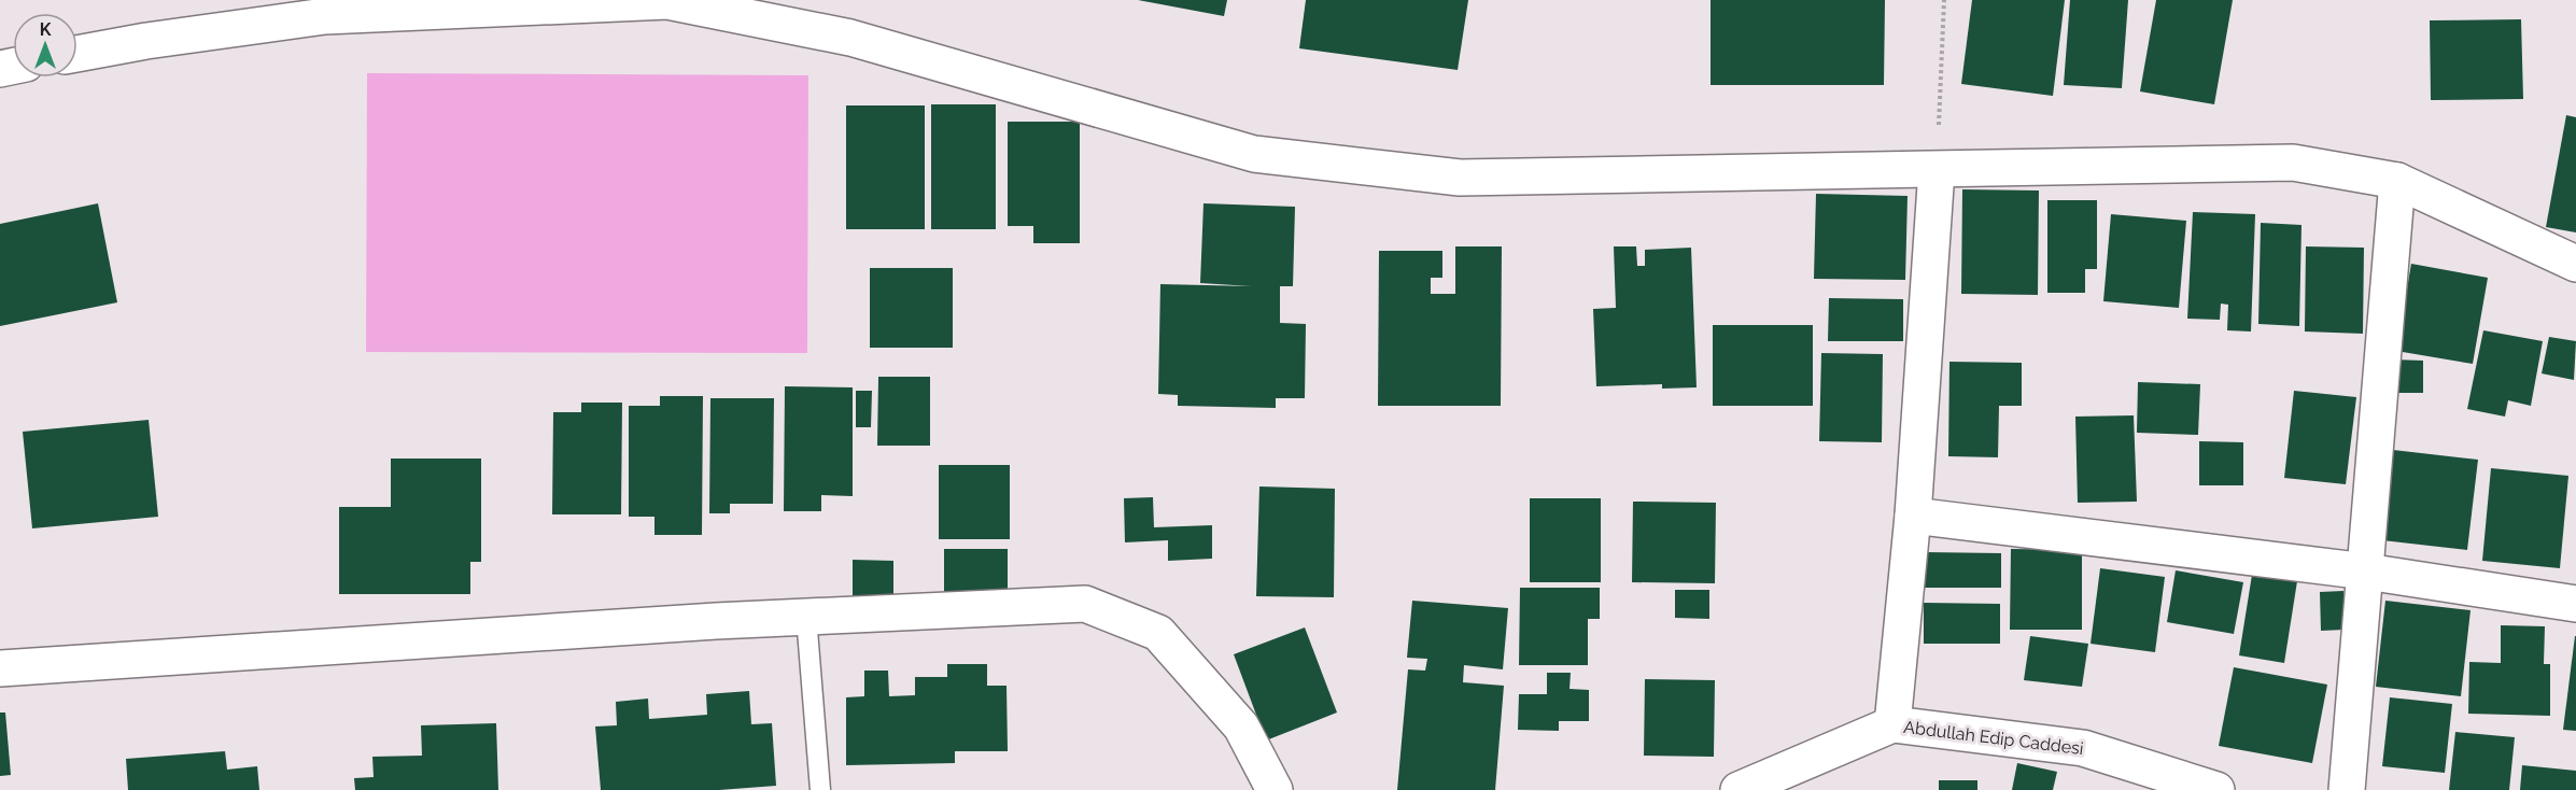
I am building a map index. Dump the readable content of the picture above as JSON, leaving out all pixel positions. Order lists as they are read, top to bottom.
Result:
{
  "streets": {
    "street": ["Abdullah Edip Caddesi"]
  },
  "north": "top"
}
